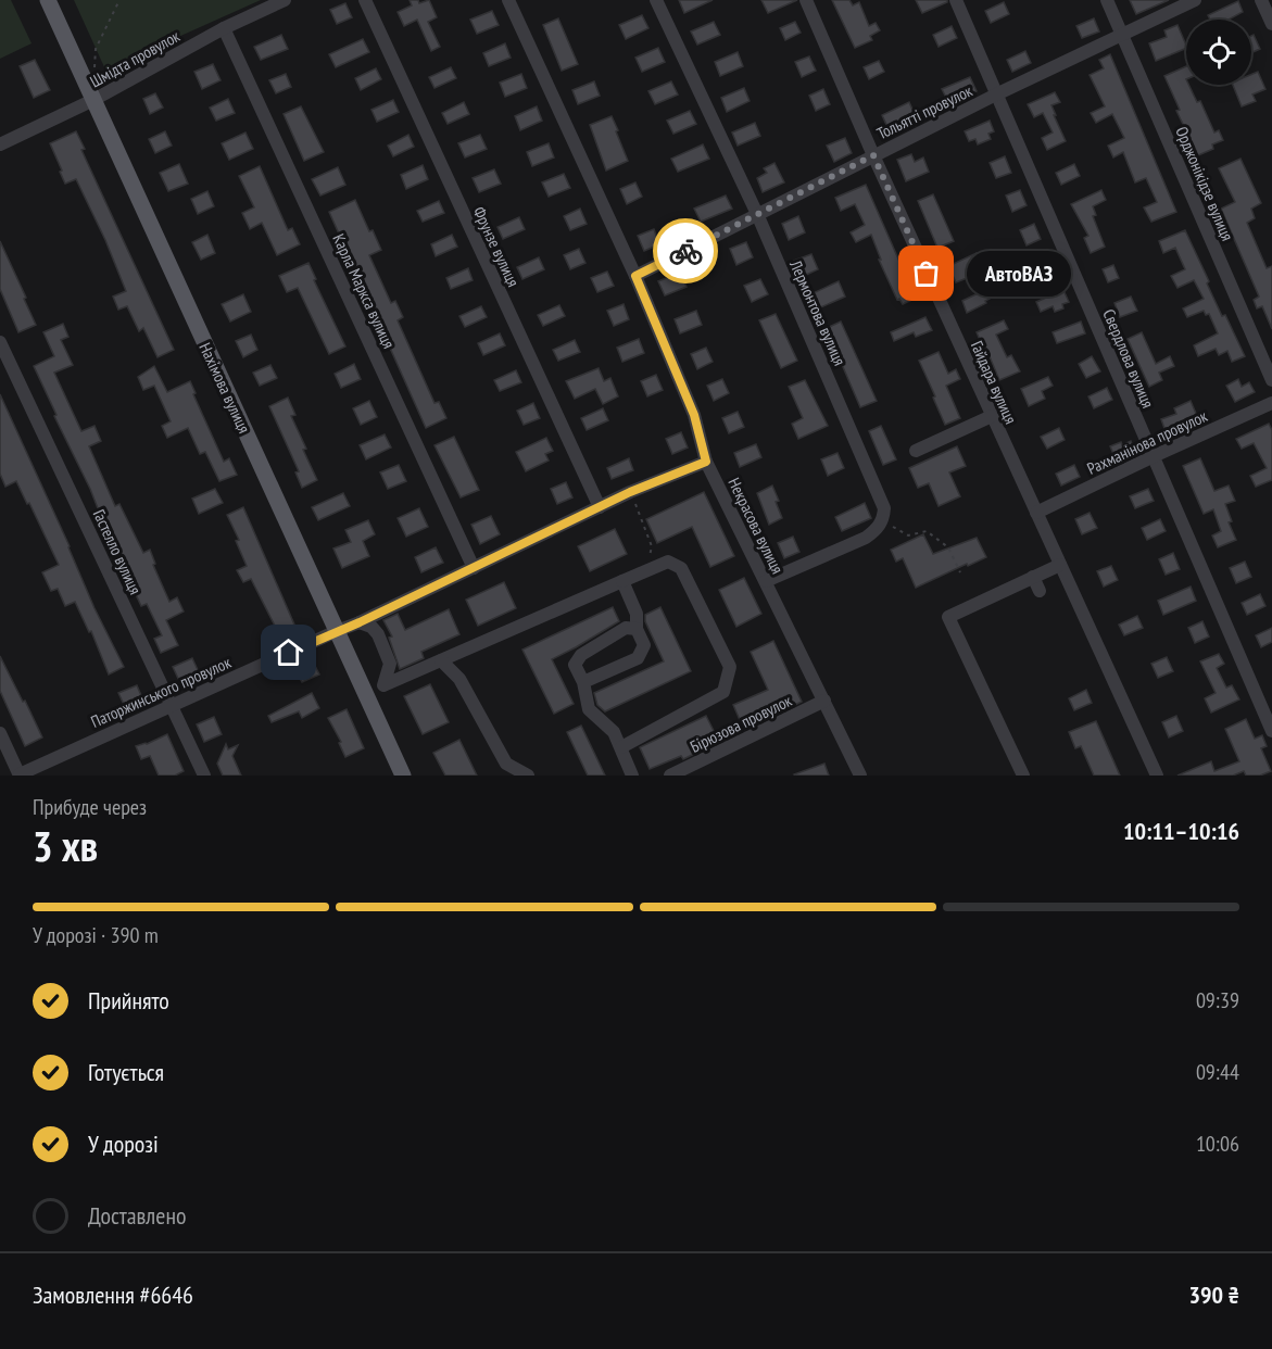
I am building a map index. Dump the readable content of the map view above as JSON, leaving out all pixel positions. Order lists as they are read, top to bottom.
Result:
{
  "streets": {
    "main road": ["Нахімова вулиця"],
    "street": [
      "Шмідта провулок",
      "Тольятті провулок",
      "Орджонікідзе вулиця",
      "Фрунзе вулиця",
      "Карла Маркса вулиця",
      "Лермонтова вулиця",
      "Свердлова вулиця",
      "Гайдара вулиця",
      "Рахманінова провулок",
      "Некрасова вулиця",
      "Гастелло вулиця",
      "Паторжинського провулок",
      "Бірюзова провулок"
    ]
  },
  "crossings": [
    ["Шмідта провулок", "Карла Маркса вулиця"],
    ["Шмідта провулок", "Нахімова вулиця"],
    ["Тольятті провулок", "Орджонікідзе вулиця"],
    ["Тольятті провулок", "Лермонтова вулиця"],
    ["Тольятті провулок", "Свердлова вулиця"],
    ["Тольятті провулок", "Гайдара вулиця"],
    ["Тольятті провулок", "Некрасова вулиця"],
    ["Фрунзе вулиця", "Паторжинського провулок"],
    ["Карла Маркса вулиця", "Паторжинського провулок"],
    ["Свердлова вулиця", "Рахманінова провулок"],
    ["Гайдара вулиця", "Рахманінова провулок"],
    ["Нахімова вулиця", "Паторжинського провулок"],
    ["Некрасова вулиця", "Паторжинського провулок"],
    ["Некрасова вулиця", "Бірюзова провулок"],
    ["Гастелло вулиця", "Паторжинського провулок"]
  ],
  "places": ["АвтоВАЗ"],
  "page": {
    "bubble": "АвтоВАЗ",
    "heading": ["3 хв", "Прибуде через", "10:11–10:16"],
    "panel": ["Замовлення #6646", "390 ₴"],
    "bar": "У дорозі · 390 m",
    "list": [
      ["Прийнято", "09:39"],
      ["Готується", "09:44"],
      ["У дорозі", "10:06"],
      "Доставлено"
    ]
  }
}
